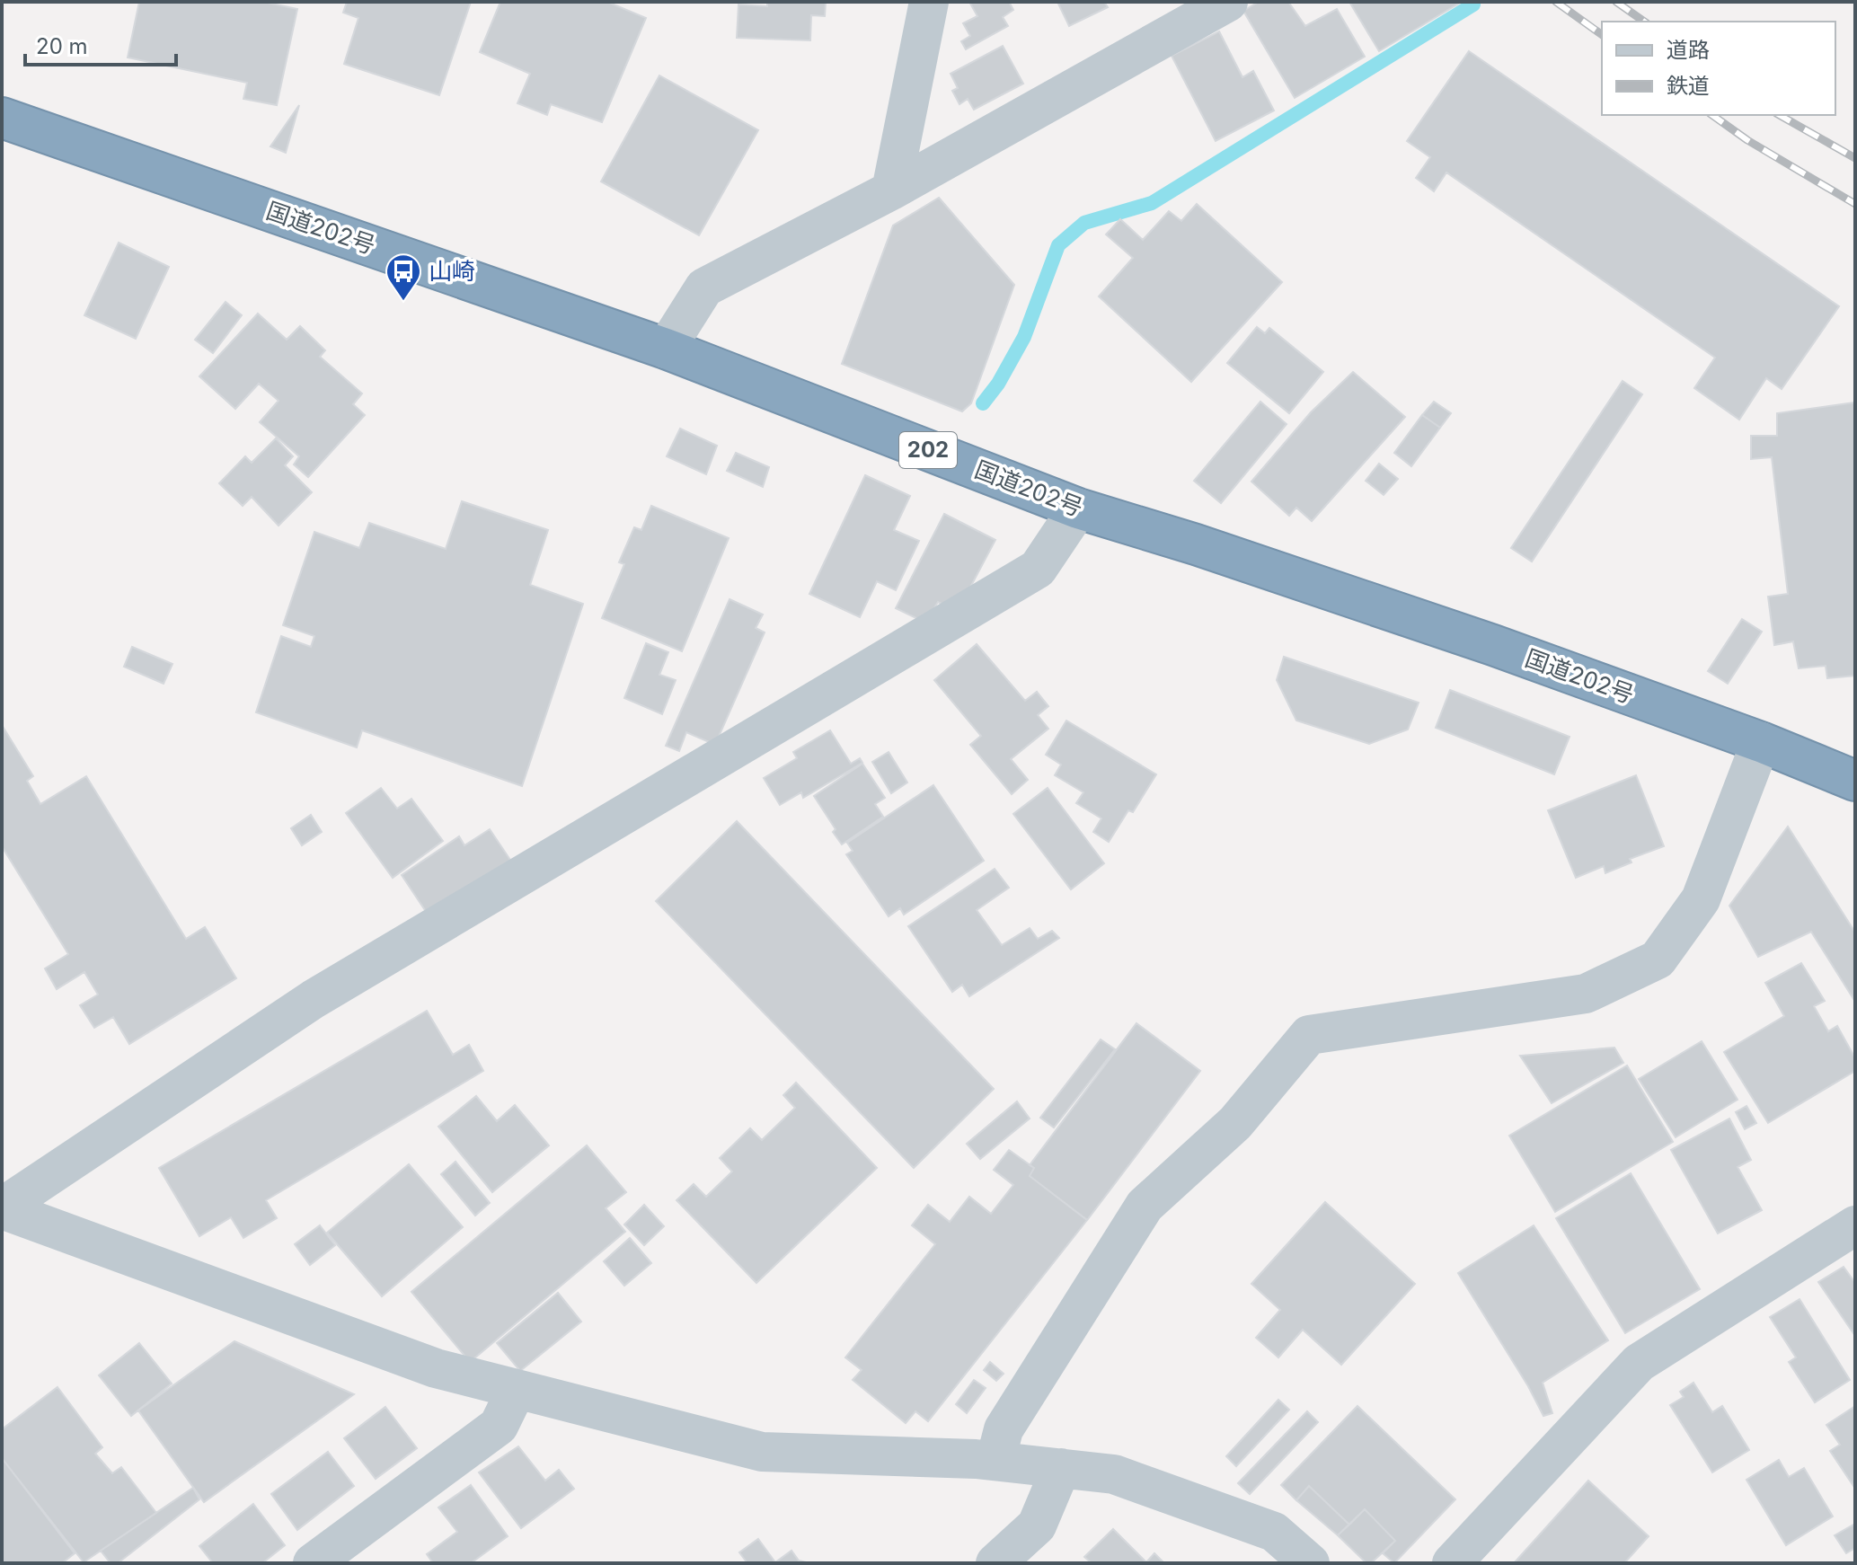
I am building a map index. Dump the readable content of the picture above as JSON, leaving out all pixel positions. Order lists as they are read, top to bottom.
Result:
{
  "streets": {
    "highway": ["国道202号", "202"]
  },
  "places": {
    "bus stop": ["山崎"]
  },
  "legend": ["道路", "鉄道"],
  "scale_bar": "20 m"
}
